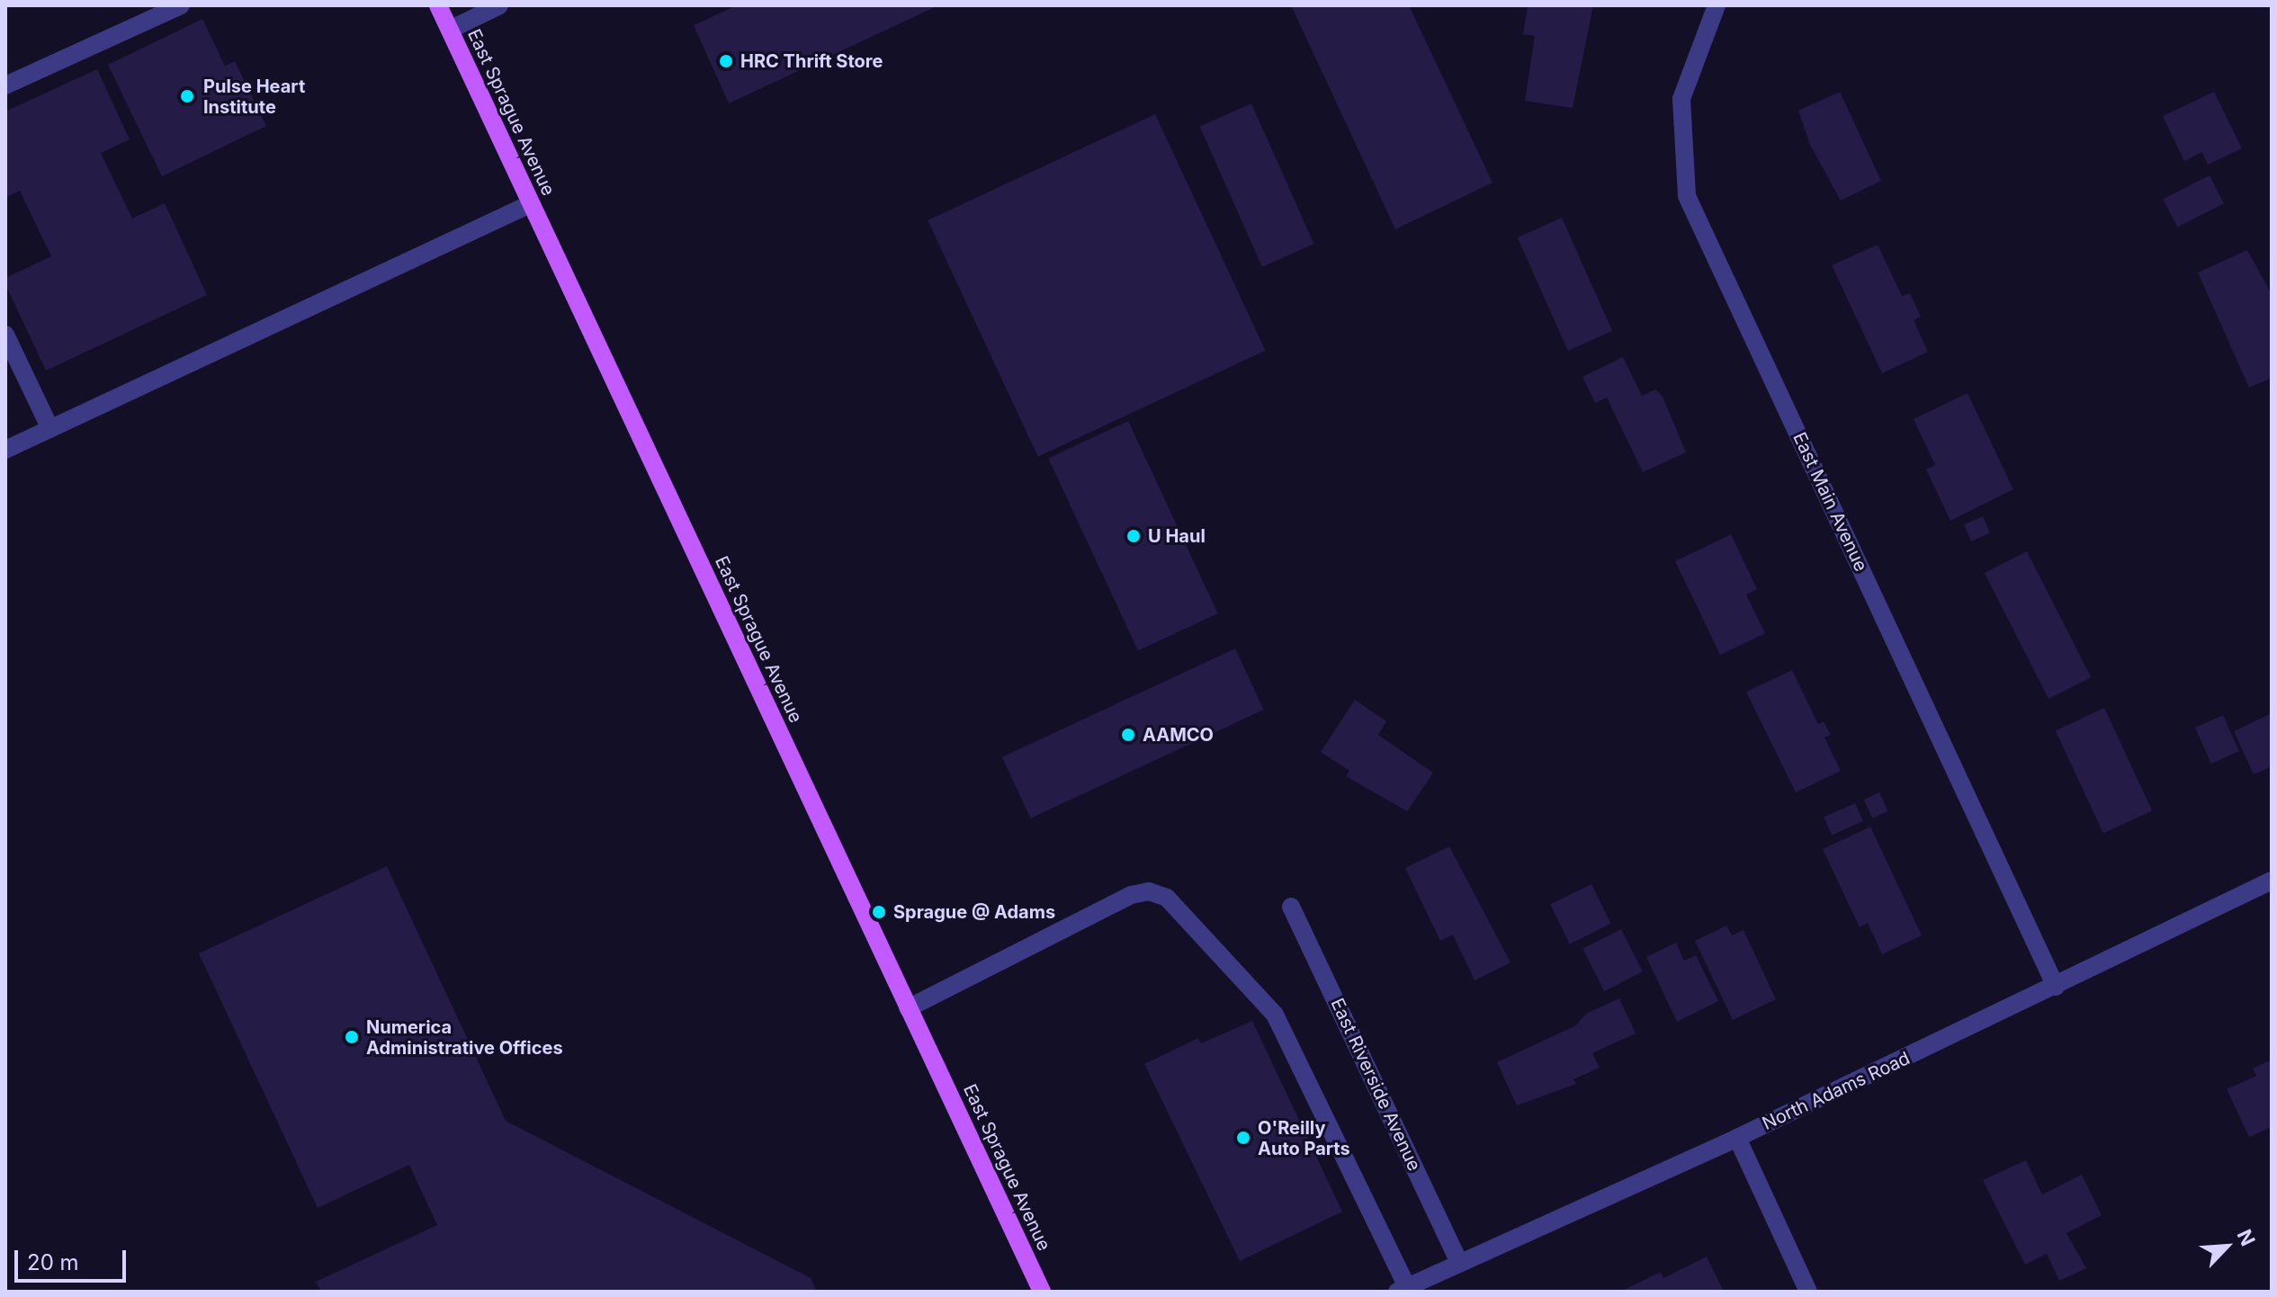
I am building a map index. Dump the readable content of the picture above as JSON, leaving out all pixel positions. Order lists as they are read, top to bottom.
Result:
{
  "streets": {
    "main road": ["East Sprague Avenue"],
    "street": ["East Main Avenue", "East Riverside Avenue", "North Adams Road"]
  },
  "crossings": [
    ["East Main Avenue", "North Adams Road"],
    ["East Riverside Avenue", "North Adams Road"]
  ],
  "places": [
    "HRC Thrift Store",
    "Pulse Heart Institute",
    "U Haul",
    "AAMCO",
    "Sprague @ Adams",
    "Numerica Administrative Offices",
    "O'Reilly Auto Parts"
  ],
  "scale_bar": "20 m",
  "north": "top right"
}
